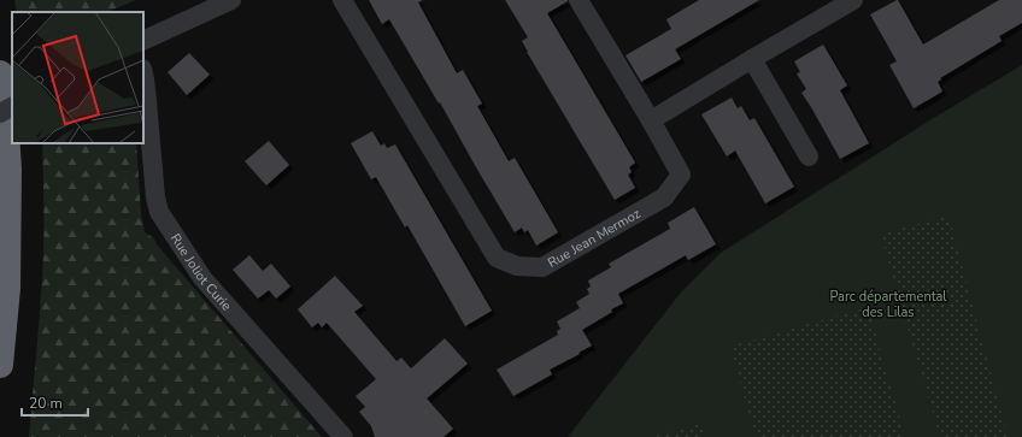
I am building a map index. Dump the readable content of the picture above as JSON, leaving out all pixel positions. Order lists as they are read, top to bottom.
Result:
{
  "streets": {
    "street": ["Rue Jean Mermoz", "Rue Joliot Curie"]
  },
  "parks": ["Parc départemental des Lilas"],
  "scale_bar": "20 m"
}
